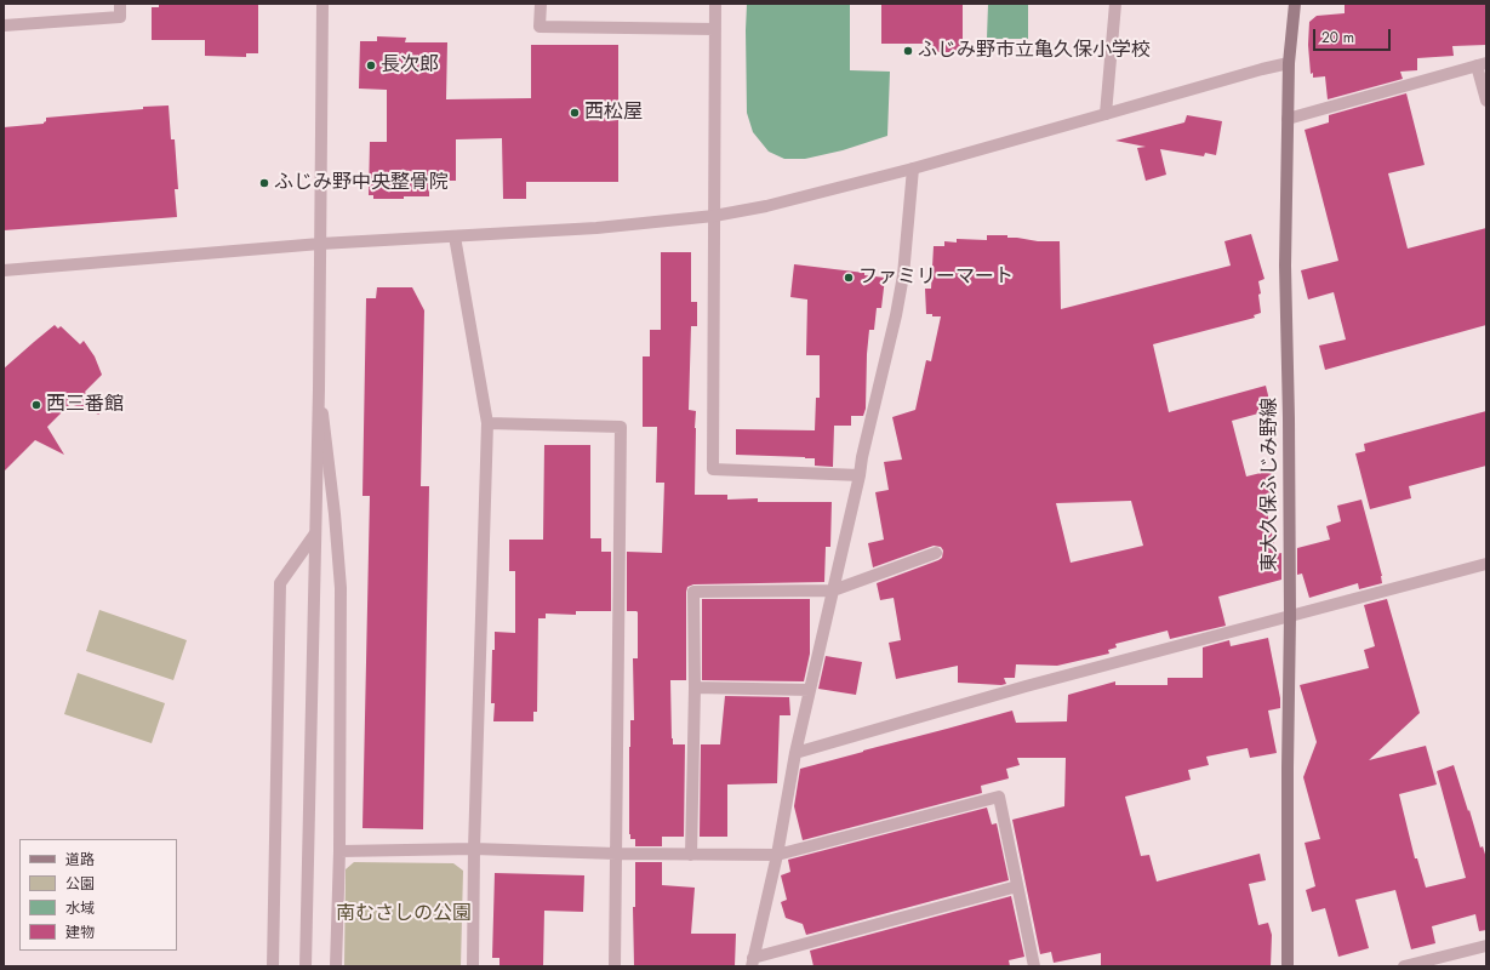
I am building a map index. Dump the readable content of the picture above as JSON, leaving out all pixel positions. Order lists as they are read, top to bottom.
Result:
{
  "streets": {
    "main road": ["東大久保ふじみ野線"]
  },
  "parks": ["南むさしの公園"],
  "places": [
    "ふじみ野市立亀久保小学校",
    "長次郎",
    "西松屋",
    "ふじみ野中央整骨院",
    "ファミリーマート",
    "西三番館"
  ],
  "legend": [
    "道路",
    "公園",
    "水域",
    "建物"
  ],
  "scale_bar": "20 m"
}
